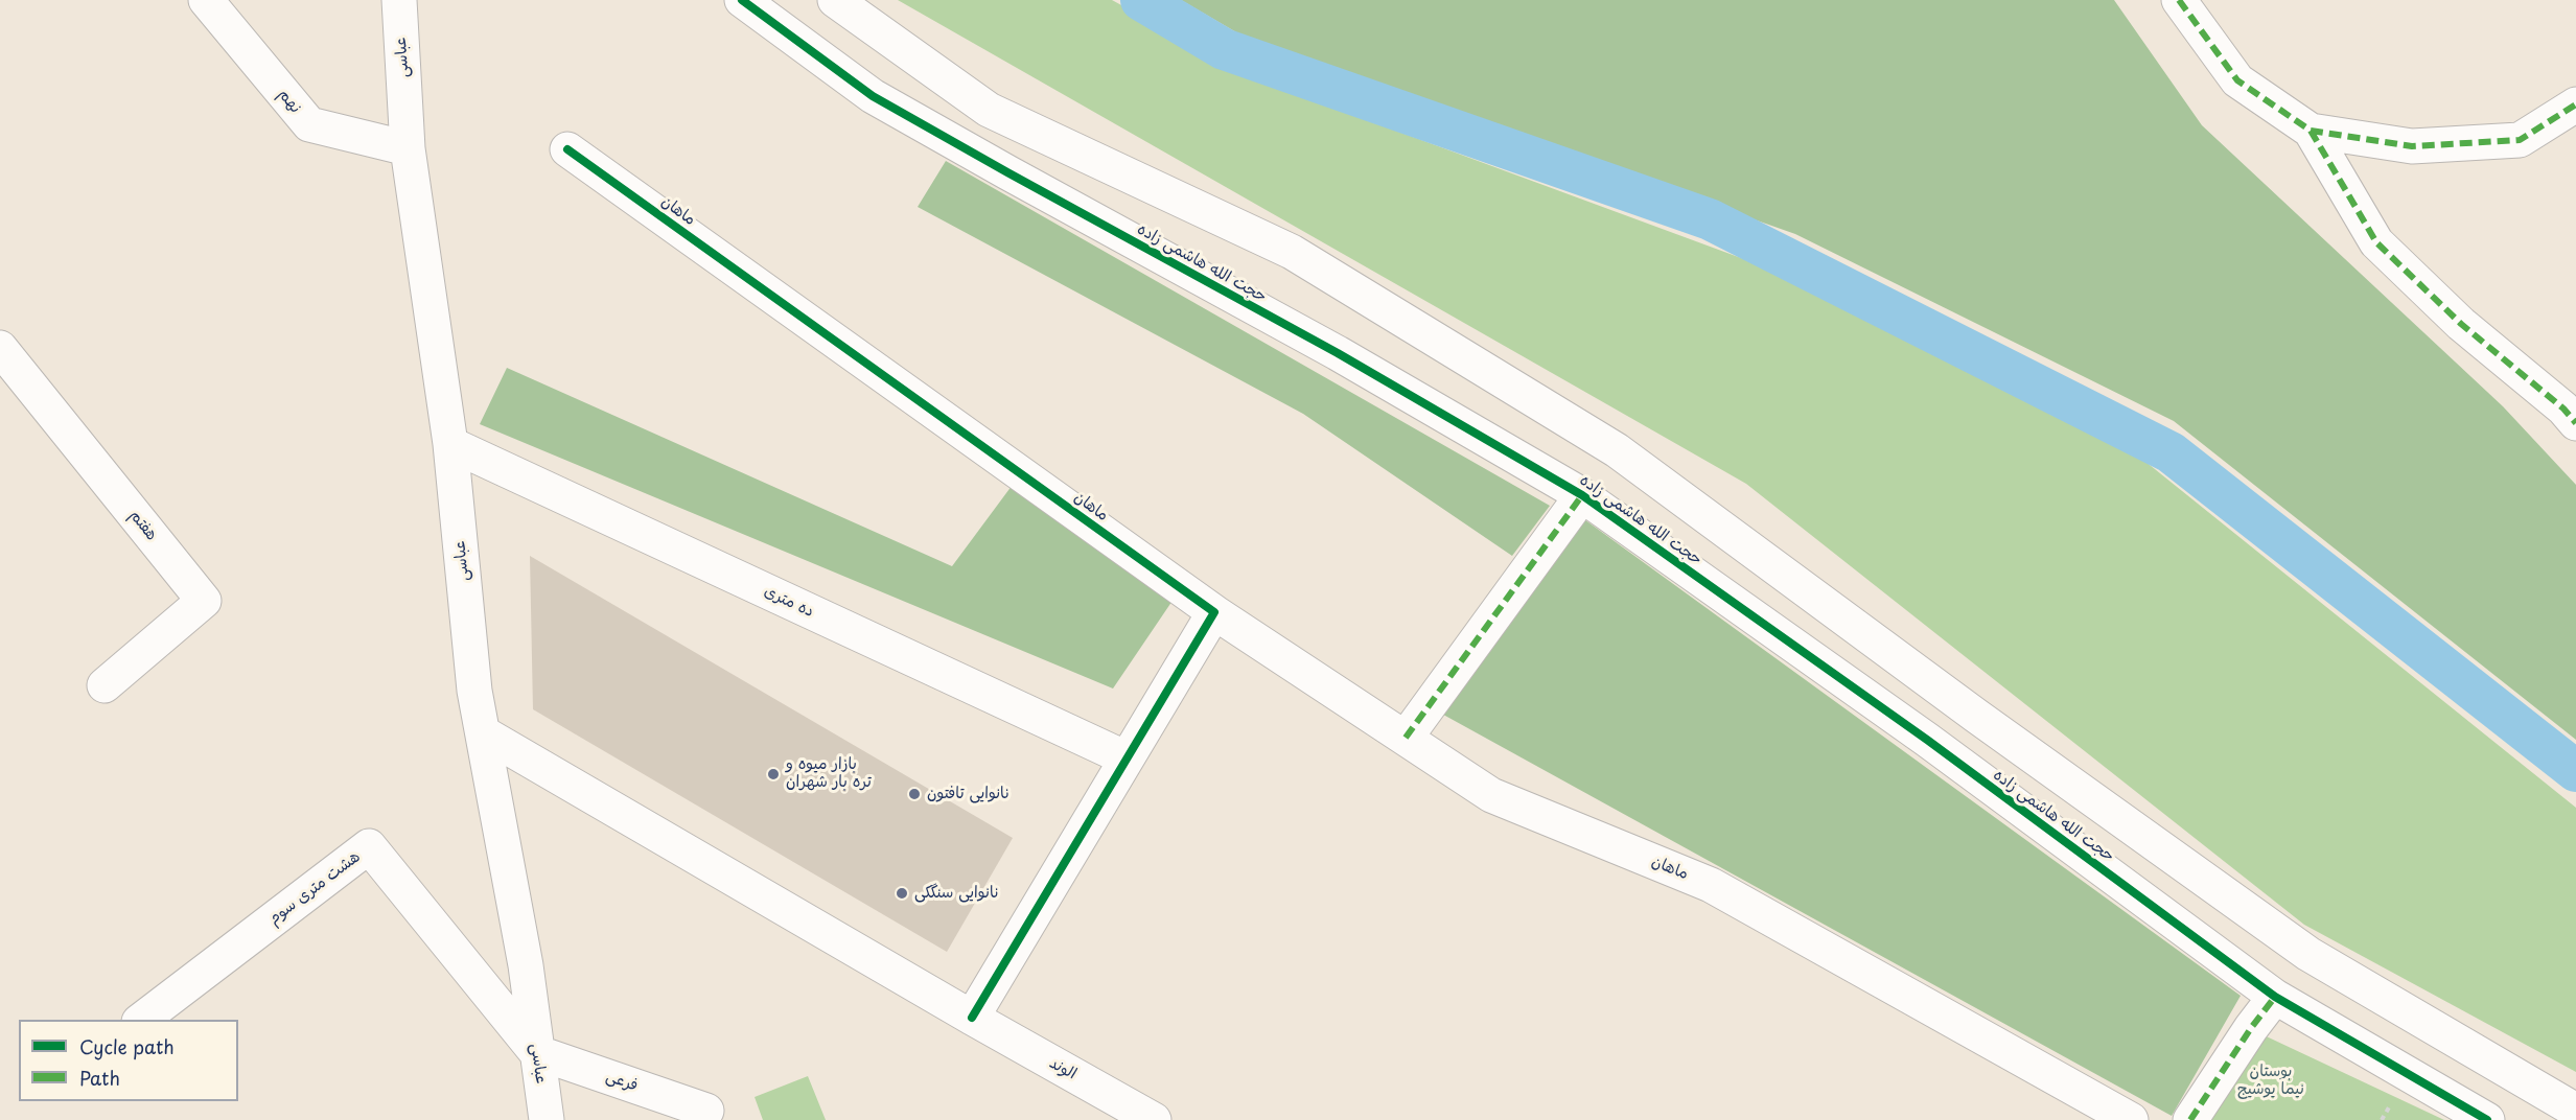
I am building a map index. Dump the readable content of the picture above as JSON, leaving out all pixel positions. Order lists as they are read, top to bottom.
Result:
{
  "streets": {
    "street": [
      "عباسی",
      "نهم",
      "ماهان",
      "حجت الله هاشمی زاده",
      "هفتم",
      "ده متری",
      "هشت متری سوم",
      "الوند",
      "فرعی"
    ]
  },
  "crossings": [
    ["عباسی", "نهم"],
    ["عباسی", "ده متری"],
    ["عباسی", "هشت متری سوم"],
    ["عباسی", "الوند"],
    ["عباسی", "فرعی"],
    ["هشت متری سوم", "فرعی"]
  ],
  "parks": ["بوستان نیما یوشیج"],
  "places": ["بازار میوه و تره بار شهران", "نانوایی تافتون", "نانوایی سنگکی"],
  "legend": ["Cycle path", "Path"]
}
